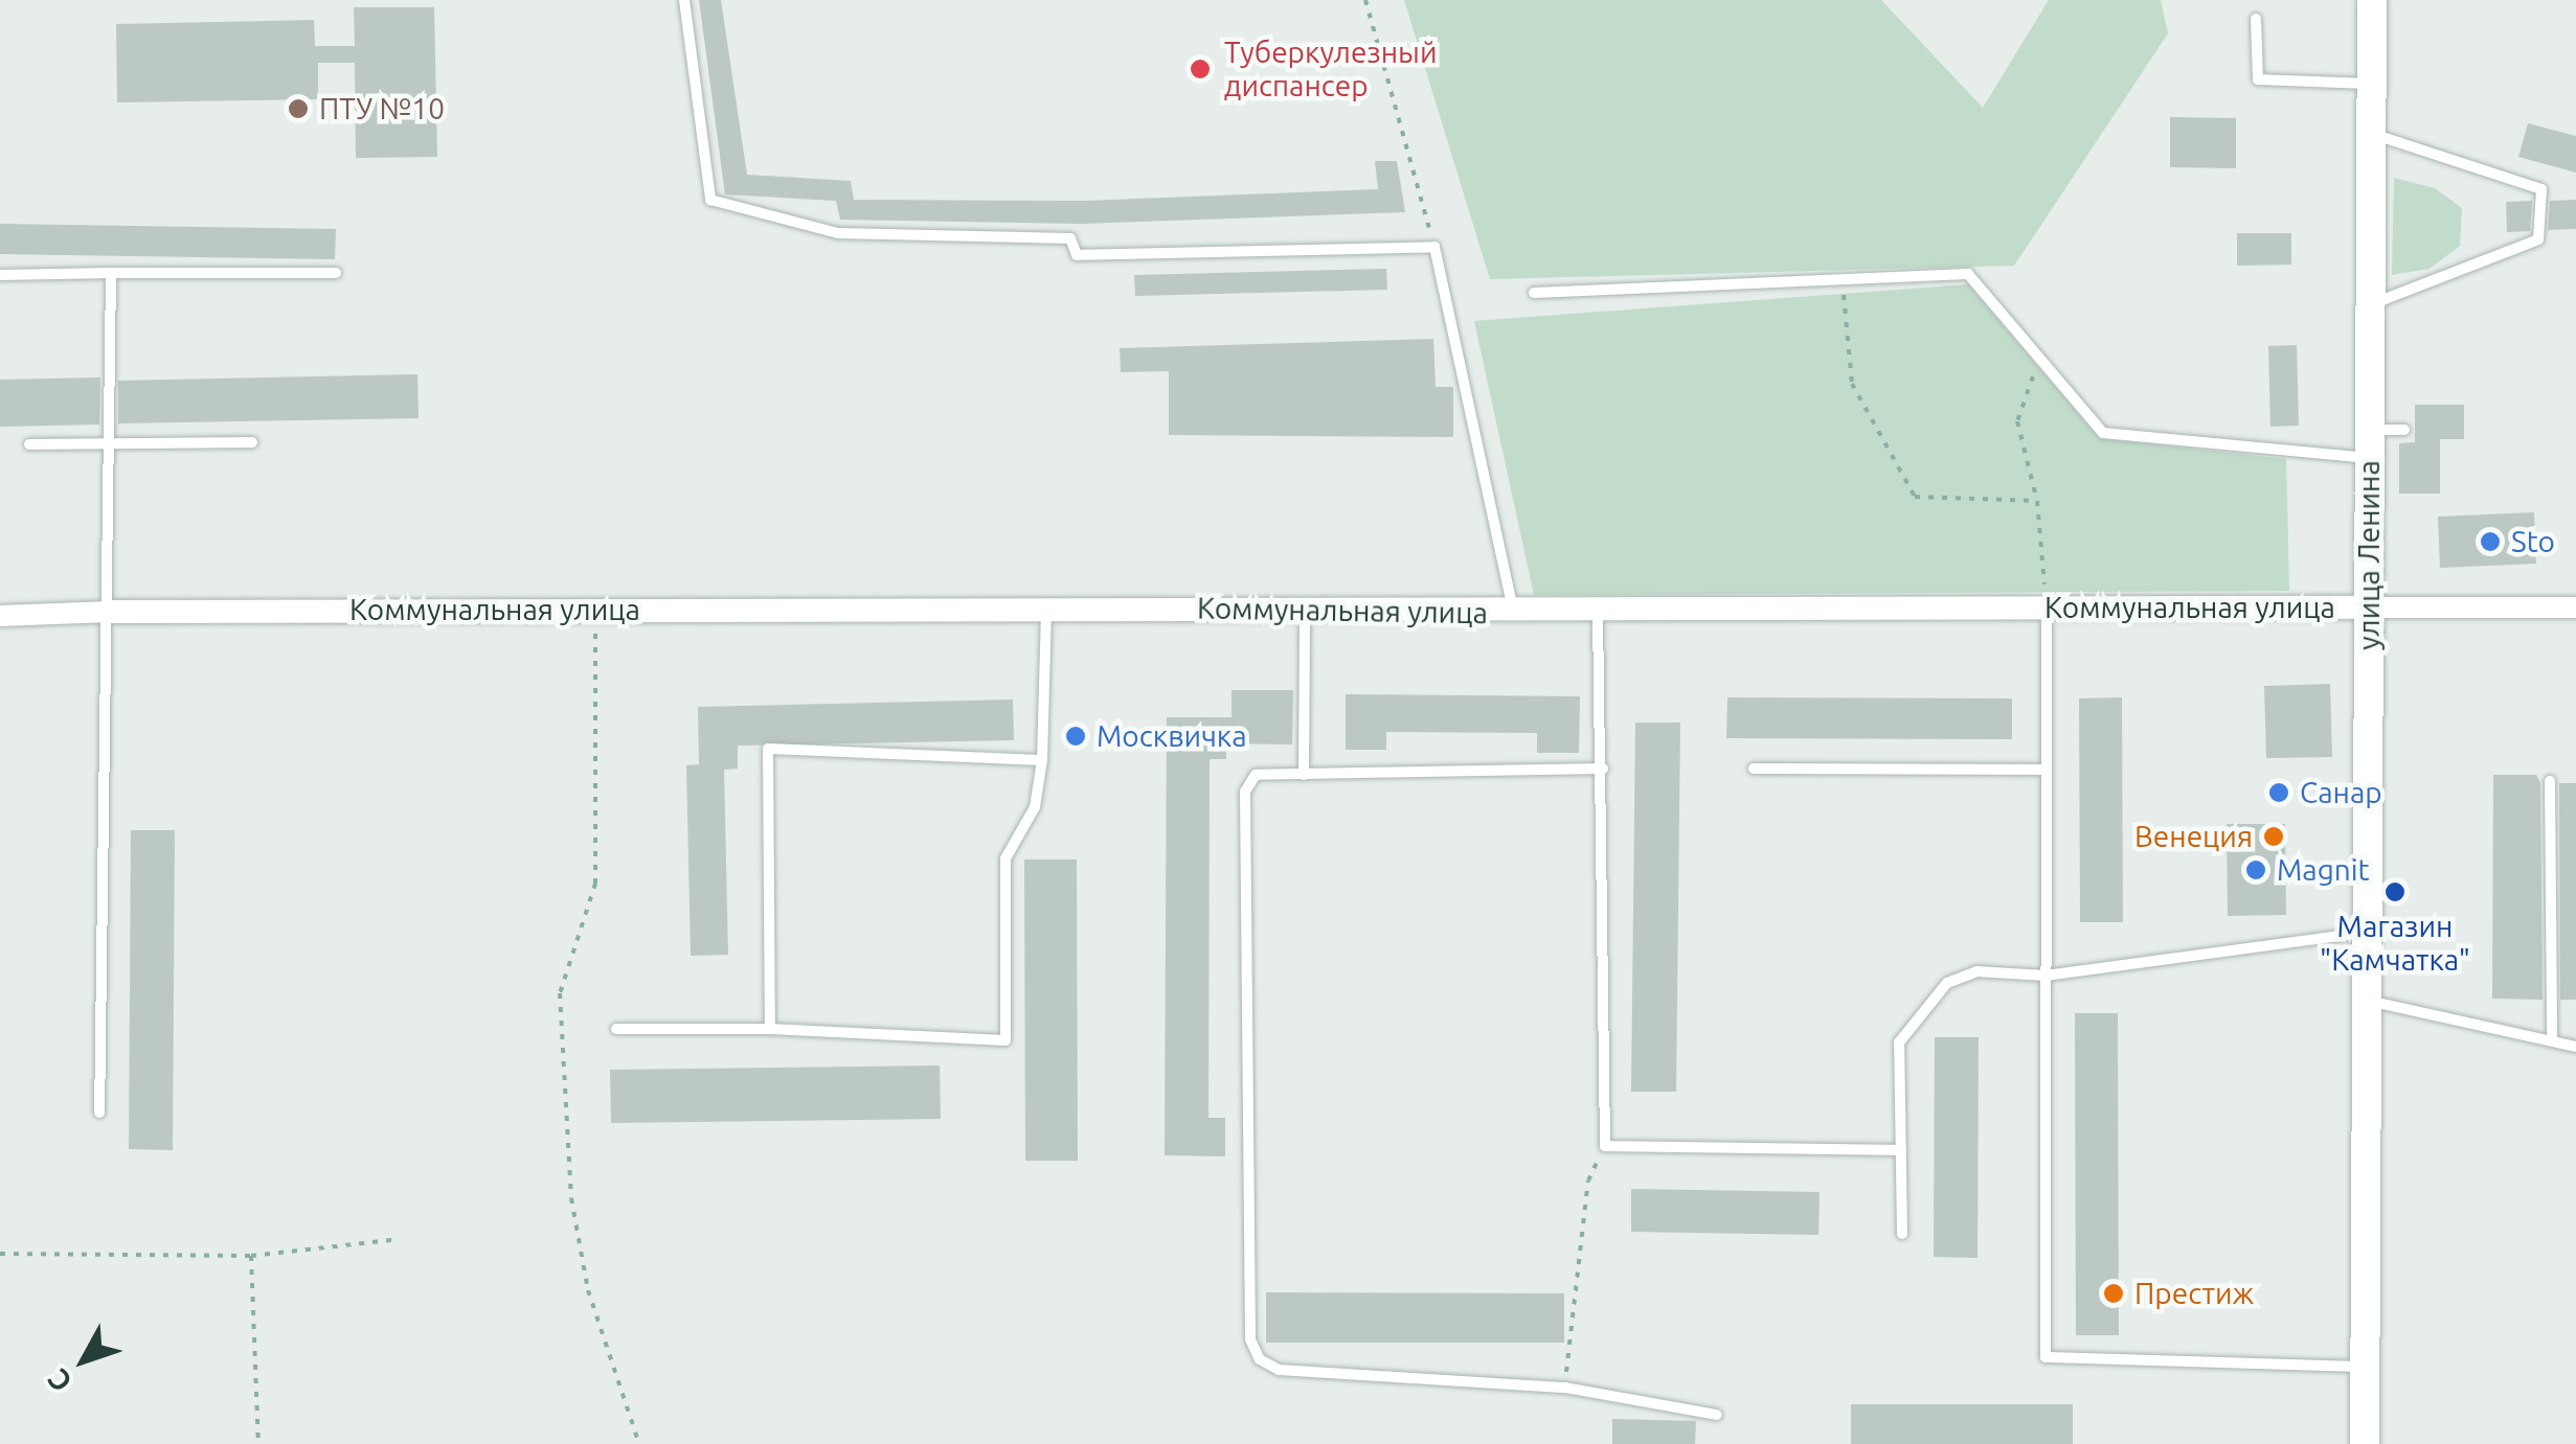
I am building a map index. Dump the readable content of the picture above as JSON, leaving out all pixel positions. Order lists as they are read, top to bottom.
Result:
{
  "streets": {
    "main road": ["улица Ленина"],
    "street": ["Коммунальная улица"]
  },
  "crossings": [
    ["улица Ленина", "Коммунальная улица"]
  ],
  "places": [
    "Туберкулезный диспансер",
    "ПТУ №10",
    "Sto",
    "Москвичка",
    "Санар",
    "Венеция",
    "Magnit",
    "Магазин \"Камчатка\"",
    "Престиж"
  ],
  "north": "bottom left"
}
